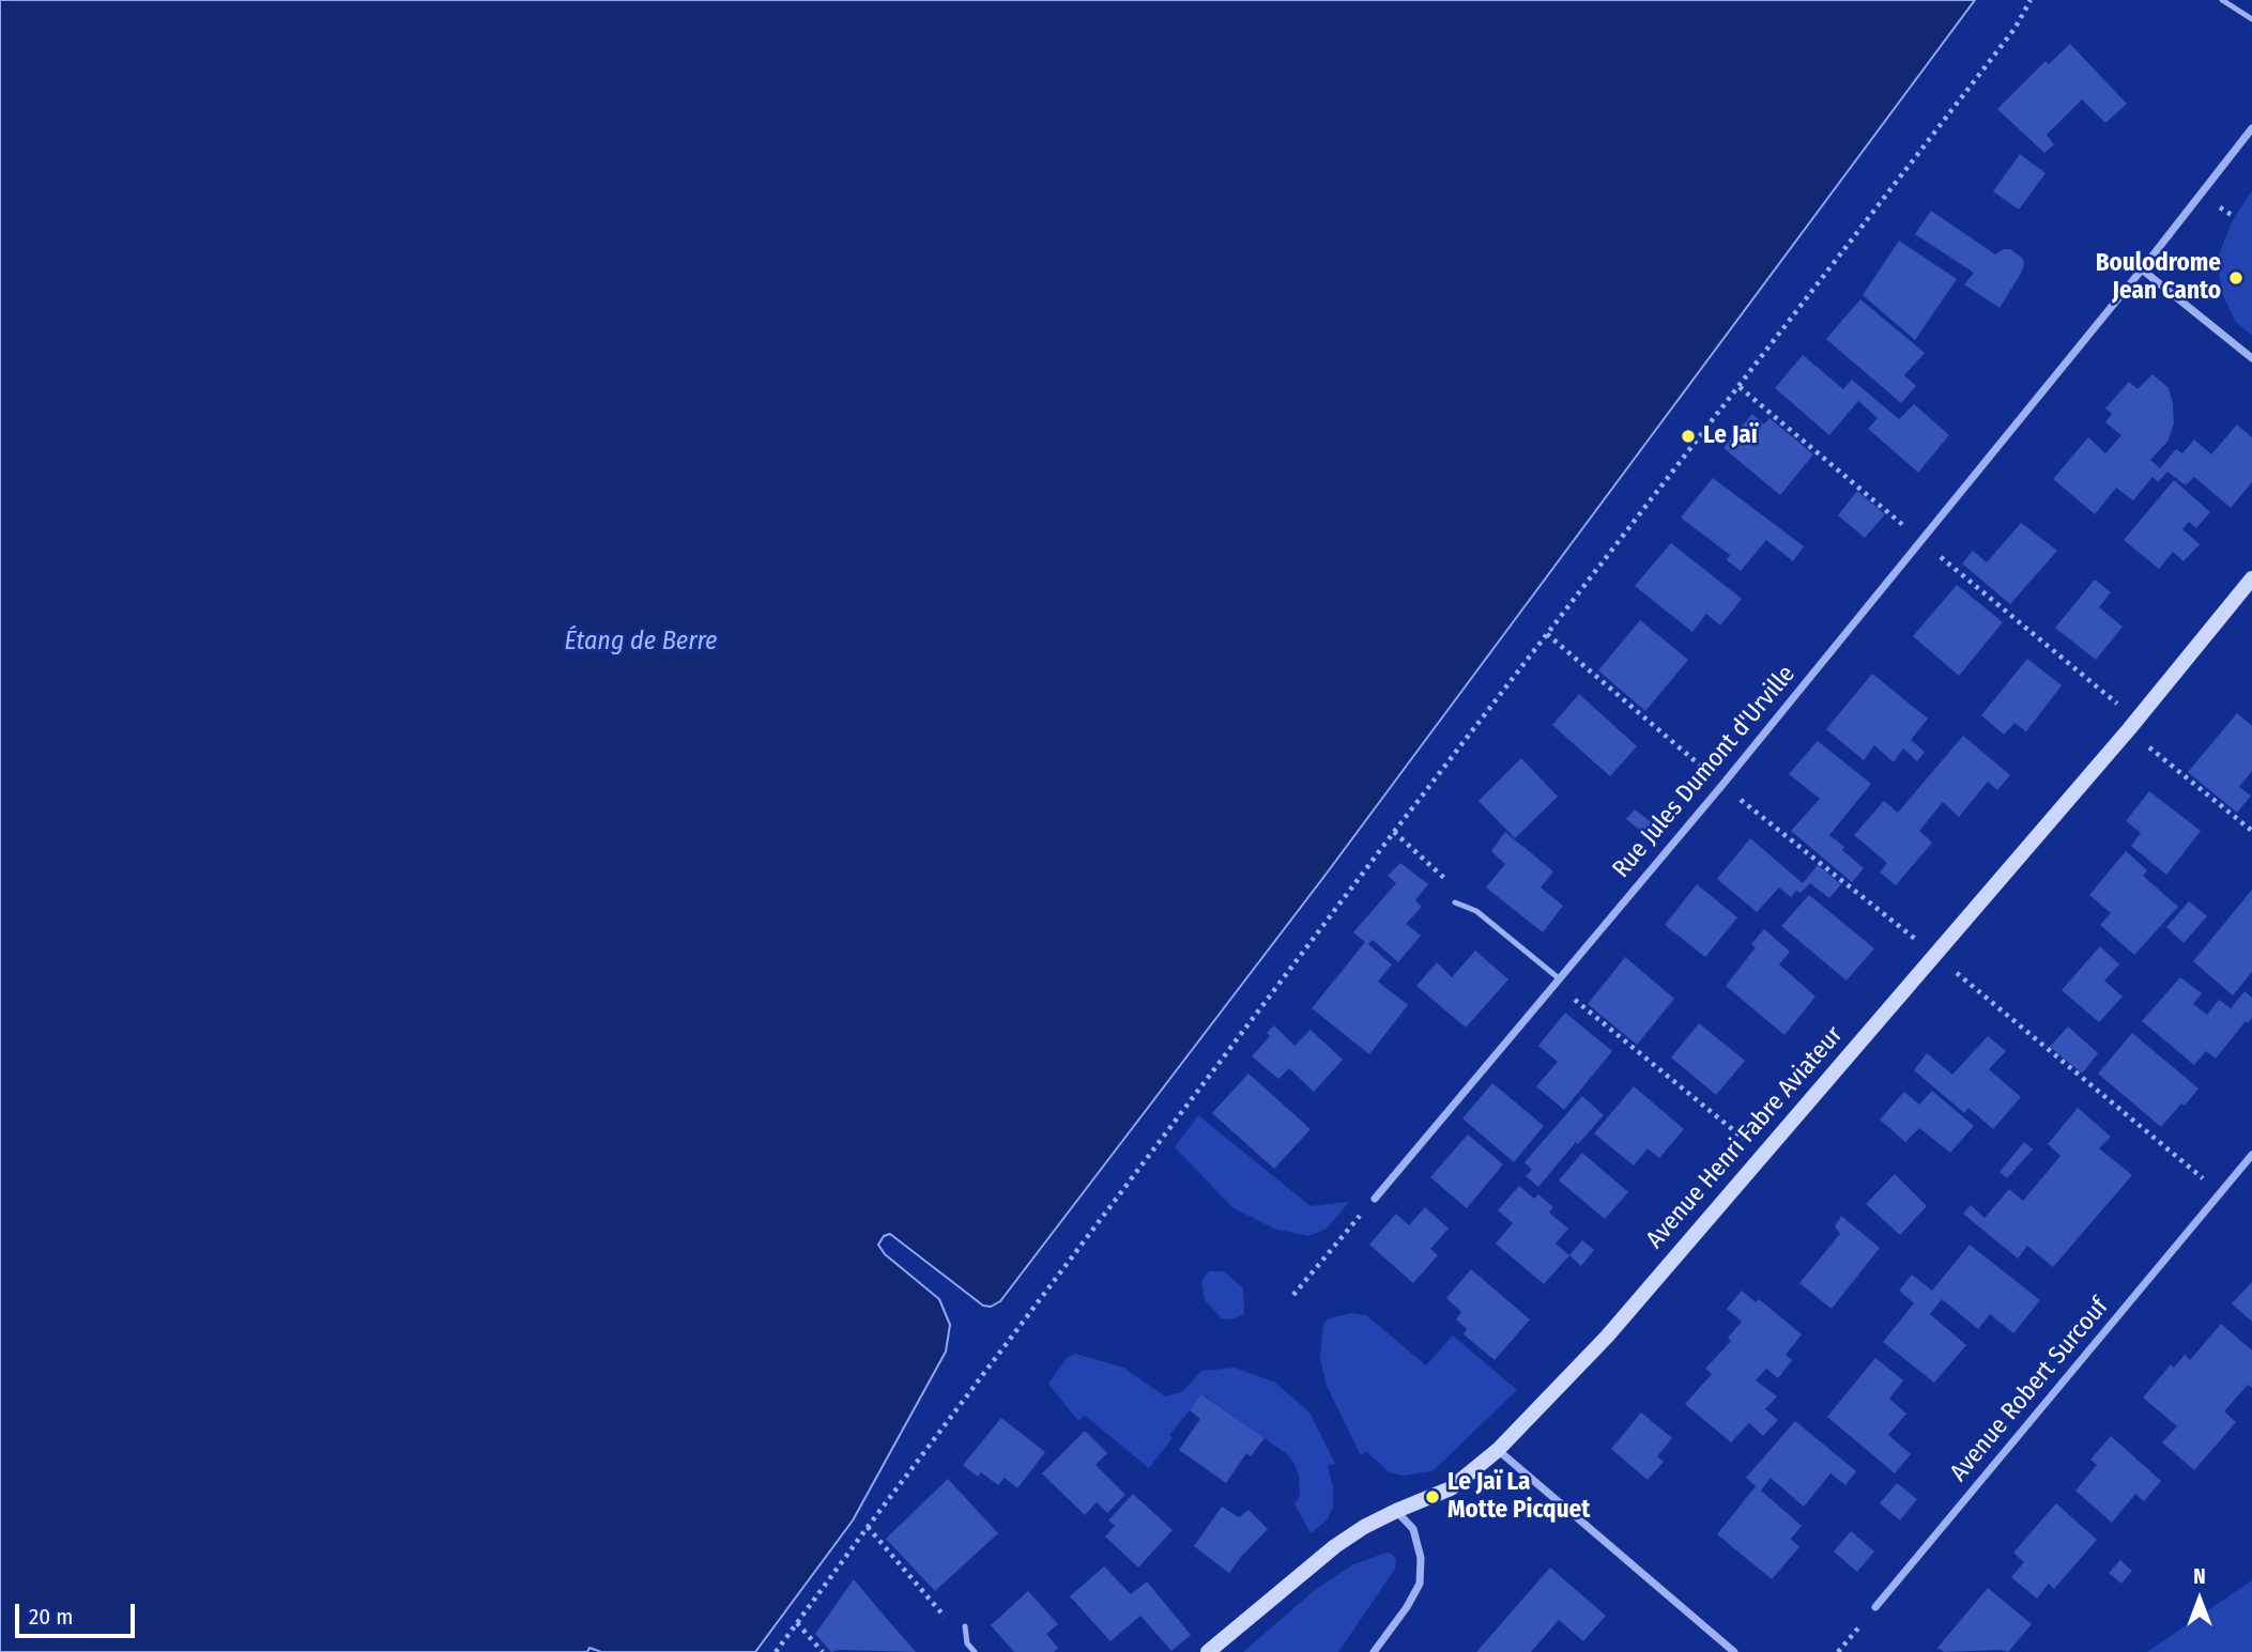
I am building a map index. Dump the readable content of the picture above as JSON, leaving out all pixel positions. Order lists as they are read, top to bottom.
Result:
{
  "streets": {
    "street": ["Rue Jules Dumont d'Urville", "Avenue Henri Fabre Aviateur", "Avenue Robert Surcouf"]
  },
  "water": ["Étang de Berre"],
  "places": ["Boulodrome Jean Canto", "Le Jaï", "Le Jaï La Motte Picquet"],
  "scale_bar": "20 m",
  "north": "top"
}
